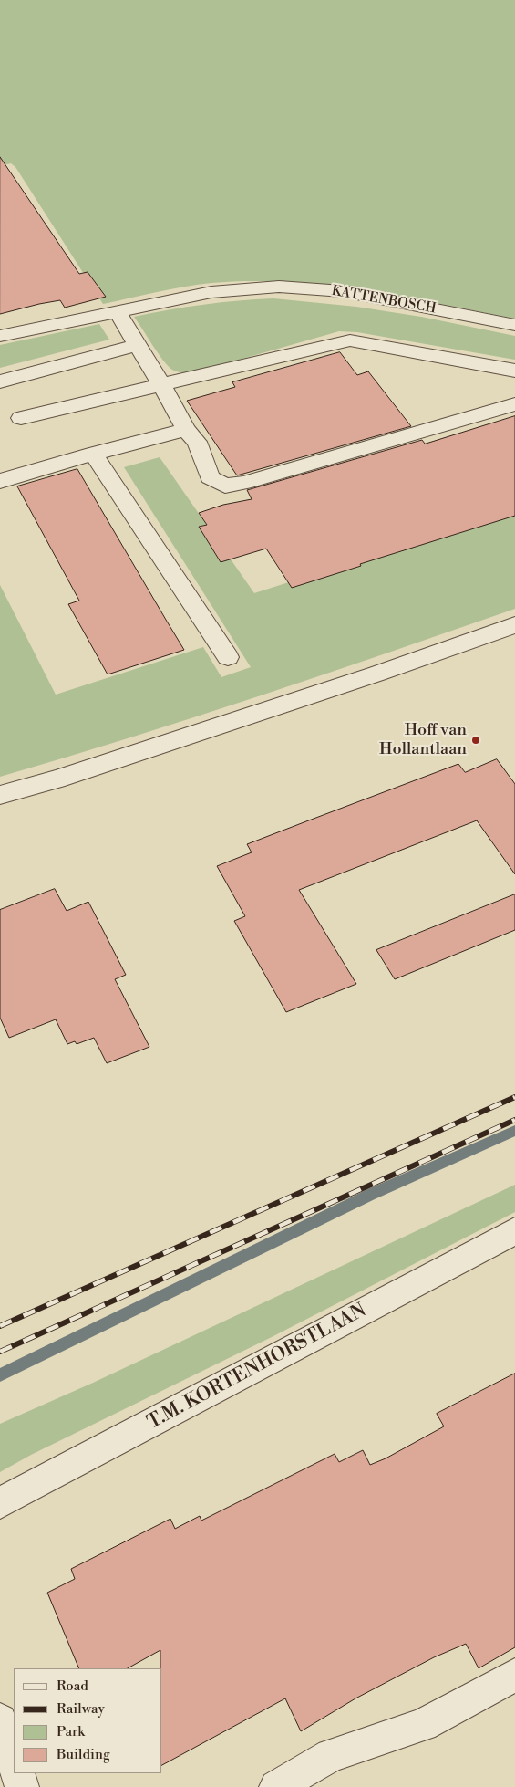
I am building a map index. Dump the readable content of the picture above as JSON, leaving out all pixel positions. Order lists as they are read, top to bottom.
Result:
{
  "streets": {
    "street": ["KATTENBOSCH", "T.M. KORTENHORSTLAAN"]
  },
  "places": ["Hoff van Hollantlaan"],
  "legend": [
    "Road",
    "Railway",
    "Park",
    "Building"
  ]
}
